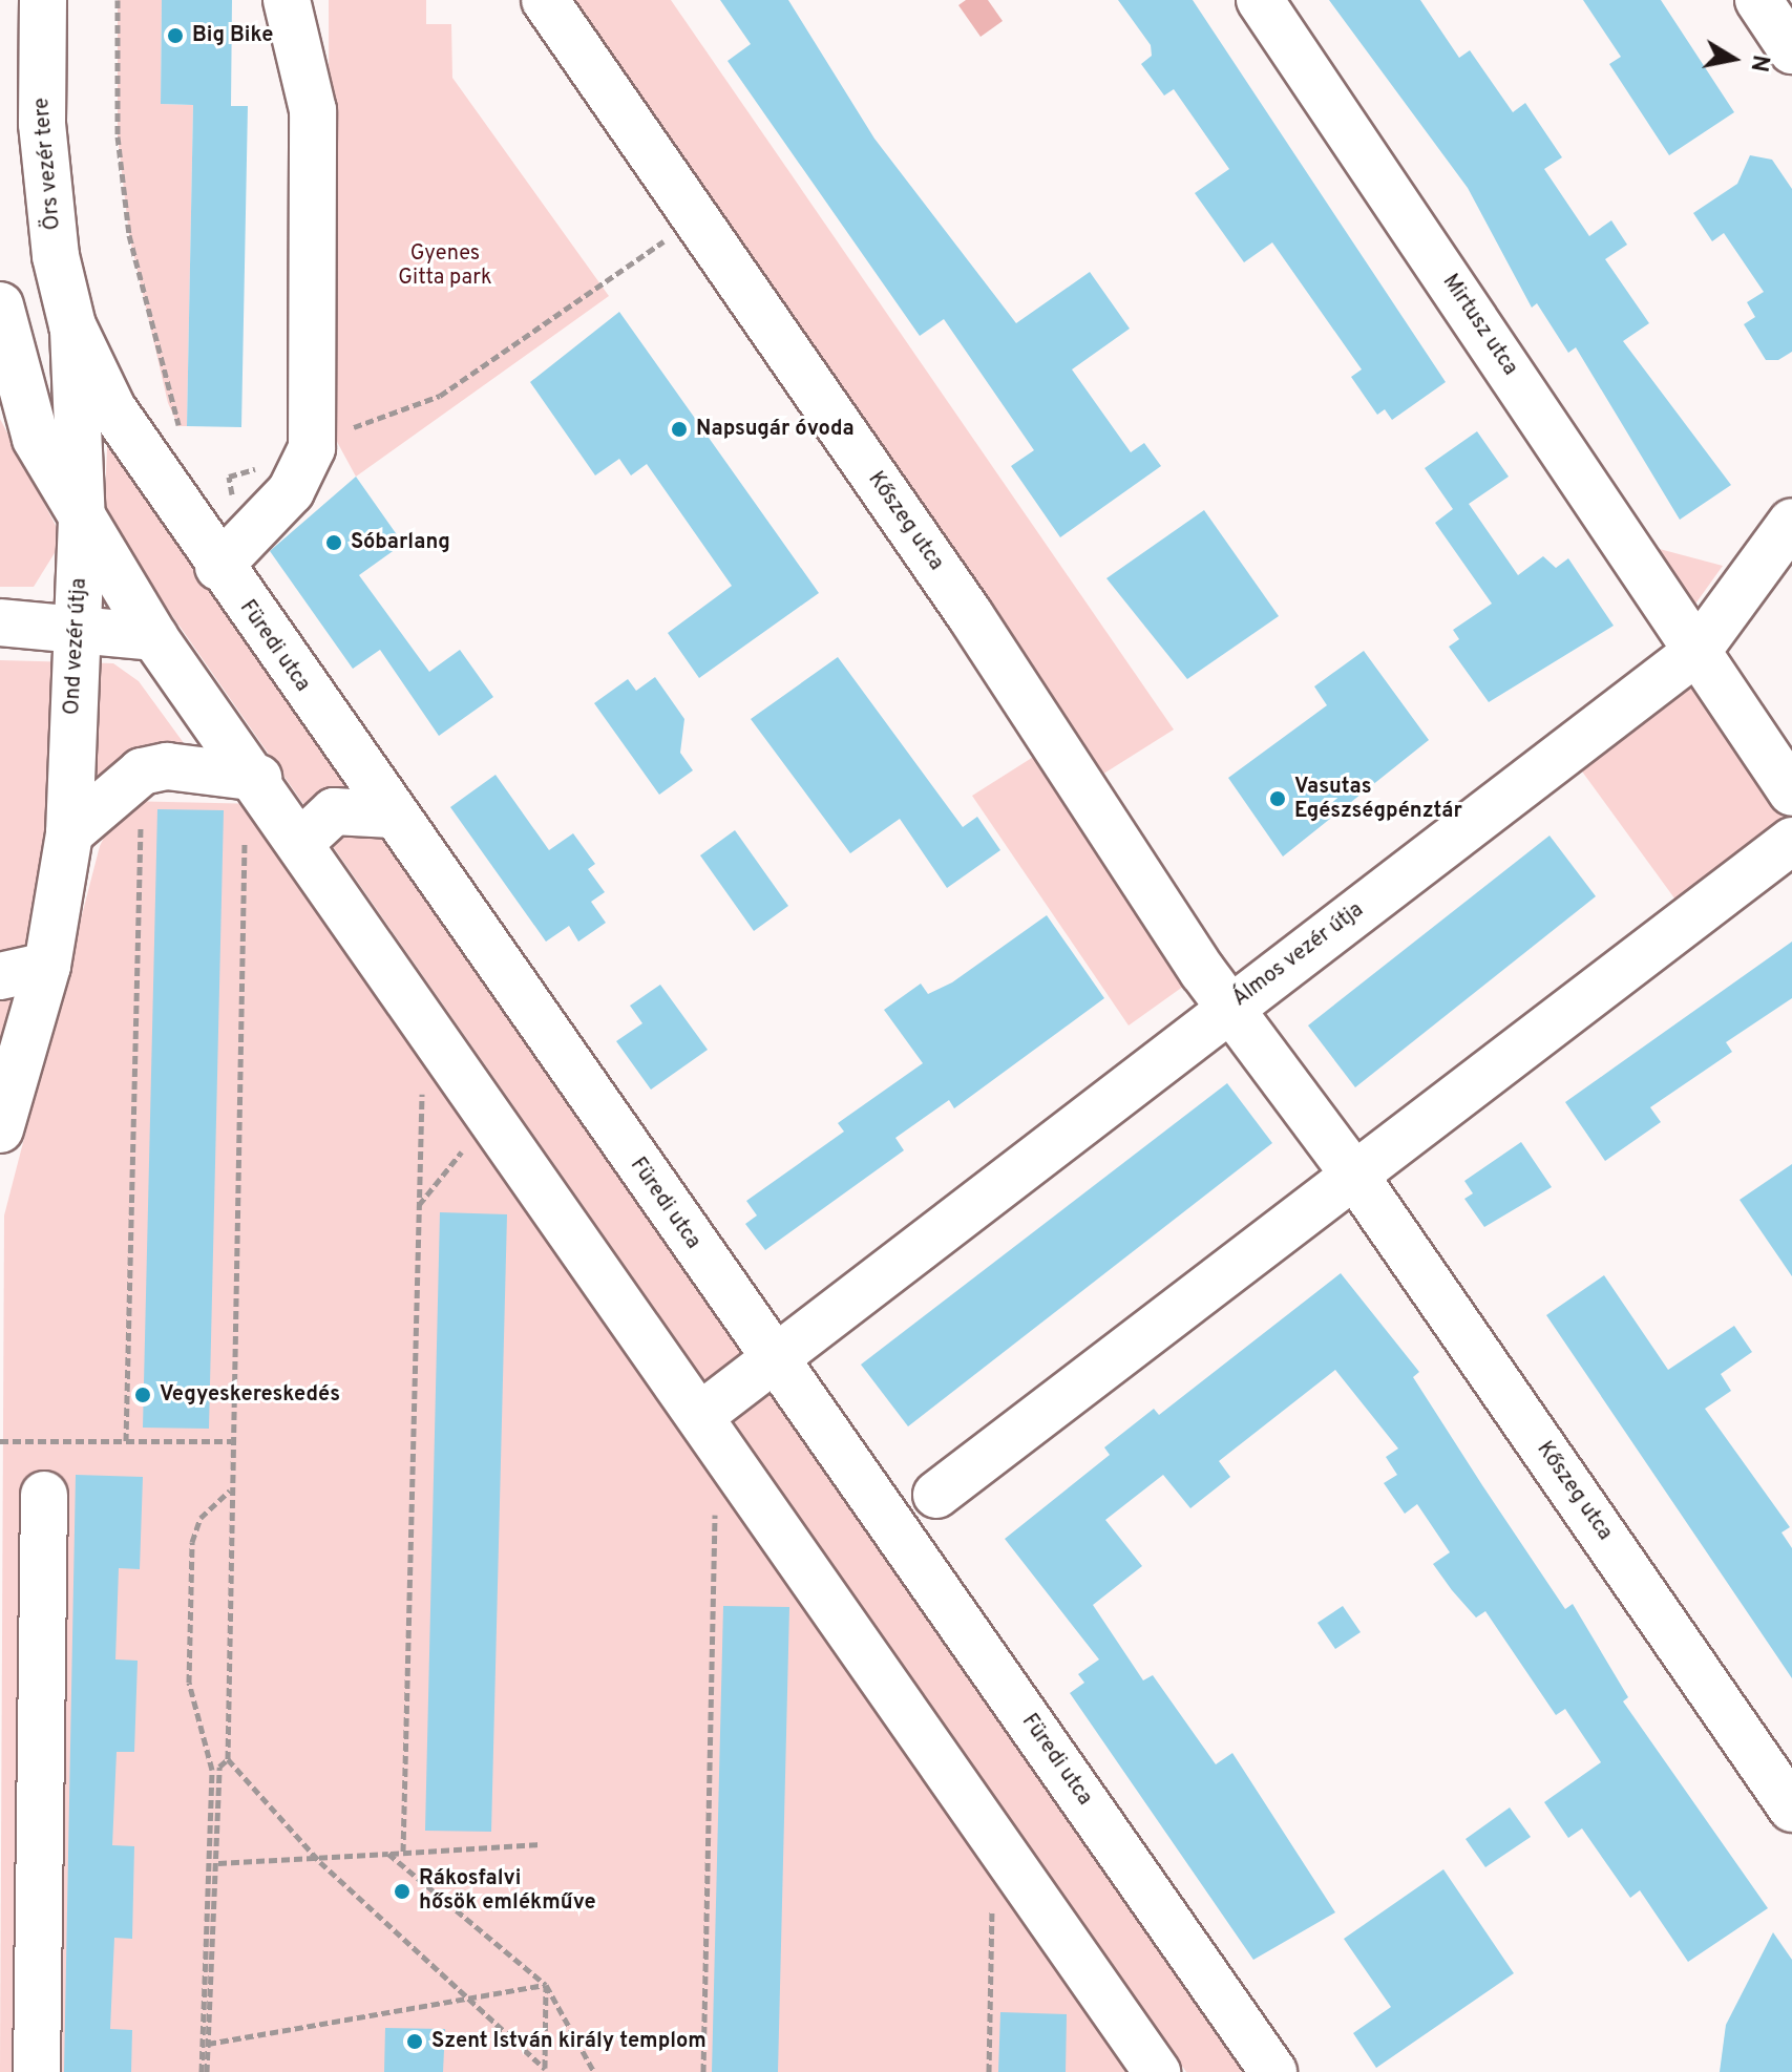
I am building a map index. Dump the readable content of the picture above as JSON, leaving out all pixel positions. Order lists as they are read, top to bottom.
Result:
{
  "streets": {
    "street": [
      "Örs vezér tere",
      "Mirtusz utca",
      "Kőszeg utca",
      "Ond vezér útja",
      "Füredi utca",
      "Álmos vezér útja"
    ]
  },
  "crossings": [
    ["Örs vezér tere", "Ond vezér útja"],
    ["Örs vezér tere", "Füredi utca"],
    ["Mirtusz utca", "Álmos vezér útja"],
    ["Kőszeg utca", "Álmos vezér útja"],
    ["Ond vezér útja", "Füredi utca"],
    ["Füredi utca", "Álmos vezér útja"]
  ],
  "parks": ["Gyenes Gitta park"],
  "places": [
    "Big Bike",
    "Napsugár óvoda",
    "Sóbarlang",
    "Vasutas Egészségpénztár",
    "Vegyeskereskedés",
    "Rákosfalvi hősök emlékműve",
    "Szent István király templom"
  ],
  "north": "right"
}
